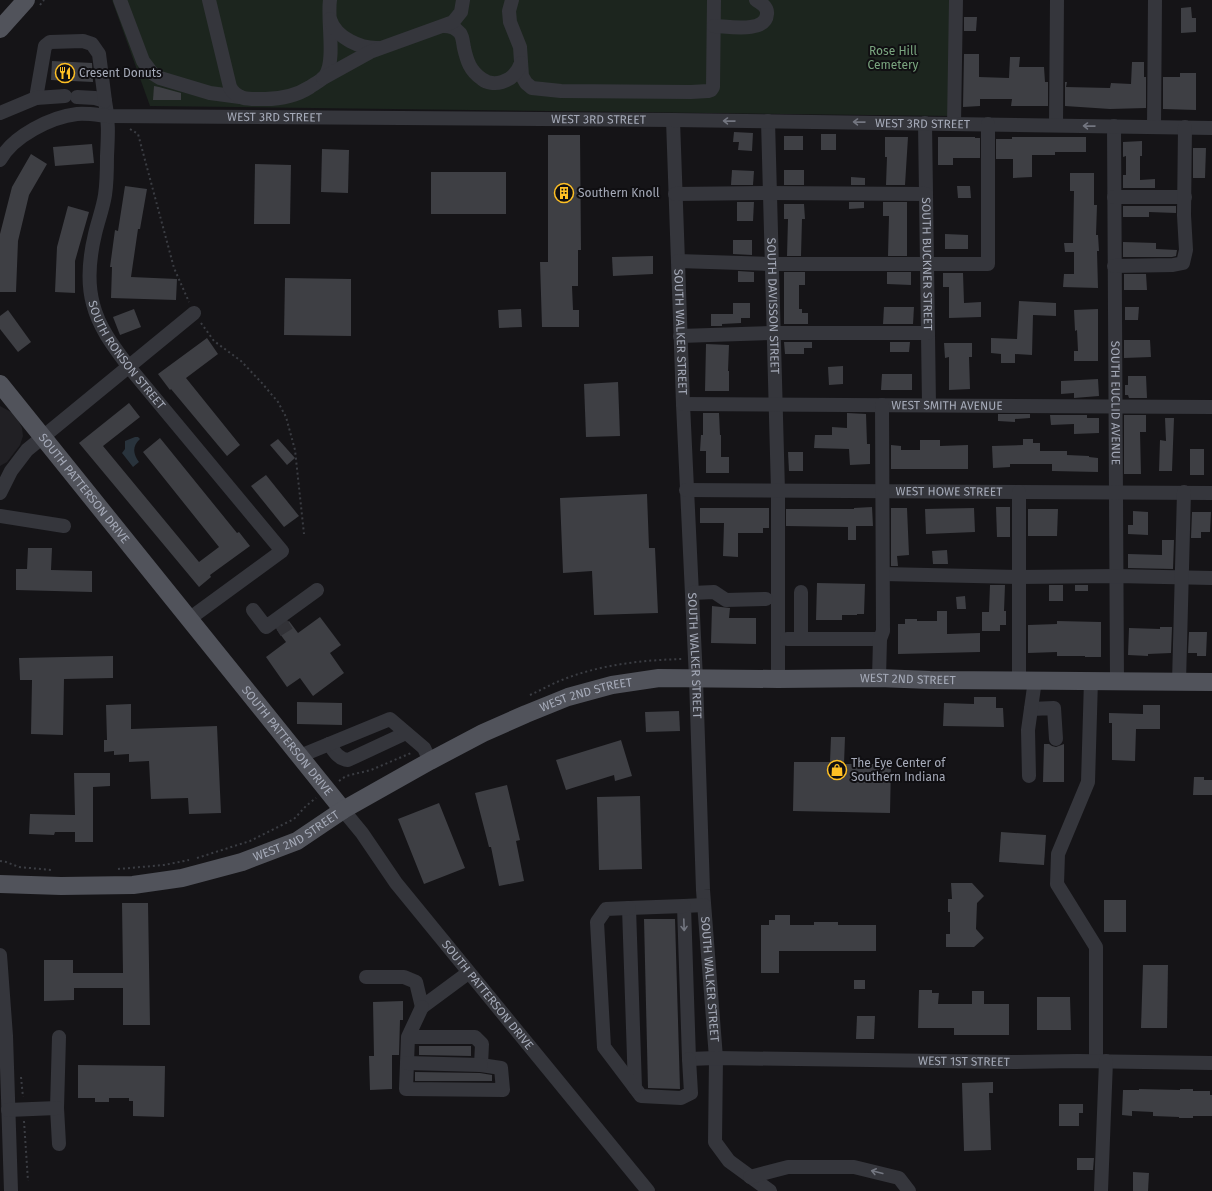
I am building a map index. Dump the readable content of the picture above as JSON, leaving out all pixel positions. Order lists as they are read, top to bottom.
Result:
{
  "streets": {
    "main road": ["SOUTH PATTERSON DRIVE", "WEST 2ND STREET"],
    "street": [
      "WEST 3RD STREET",
      "SOUTH BUCKNER STREET",
      "SOUTH DAVISSON STREET",
      "SOUTH WALKER STREET",
      "SOUTH RONSON STREET",
      "SOUTH EUCLID AVENUE",
      "WEST SMITH AVENUE",
      "WEST HOWE STREET",
      "WEST 1ST STREET"
    ]
  },
  "crossings": [
    ["WEST 3RD STREET", "SOUTH BUCKNER STREET"],
    ["WEST 3RD STREET", "SOUTH DAVISSON STREET"],
    ["WEST 3RD STREET", "SOUTH WALKER STREET"],
    ["WEST 3RD STREET", "SOUTH RONSON STREET"],
    ["WEST 3RD STREET", "SOUTH EUCLID AVENUE"],
    ["SOUTH BUCKNER STREET", "WEST SMITH AVENUE"],
    ["SOUTH DAVISSON STREET", "WEST SMITH AVENUE"],
    ["SOUTH DAVISSON STREET", "WEST HOWE STREET"],
    ["SOUTH DAVISSON STREET", "WEST 2ND STREET"],
    ["SOUTH WALKER STREET", "WEST SMITH AVENUE"],
    ["SOUTH WALKER STREET", "WEST HOWE STREET"],
    ["SOUTH WALKER STREET", "WEST 2ND STREET"],
    ["SOUTH WALKER STREET", "WEST 1ST STREET"],
    ["SOUTH RONSON STREET", "SOUTH PATTERSON DRIVE"],
    ["SOUTH EUCLID AVENUE", "WEST SMITH AVENUE"],
    ["SOUTH EUCLID AVENUE", "WEST HOWE STREET"],
    ["SOUTH EUCLID AVENUE", "WEST 2ND STREET"],
    ["SOUTH PATTERSON DRIVE", "WEST 2ND STREET"]
  ],
  "parks": ["Rose Hill Cemetery"],
  "places": {
    "restaurant": ["Cresent Donuts"],
    "building": ["Southern Knoll"],
    "shop": ["The Eye Center of Southern Indiana"]
  }
}
